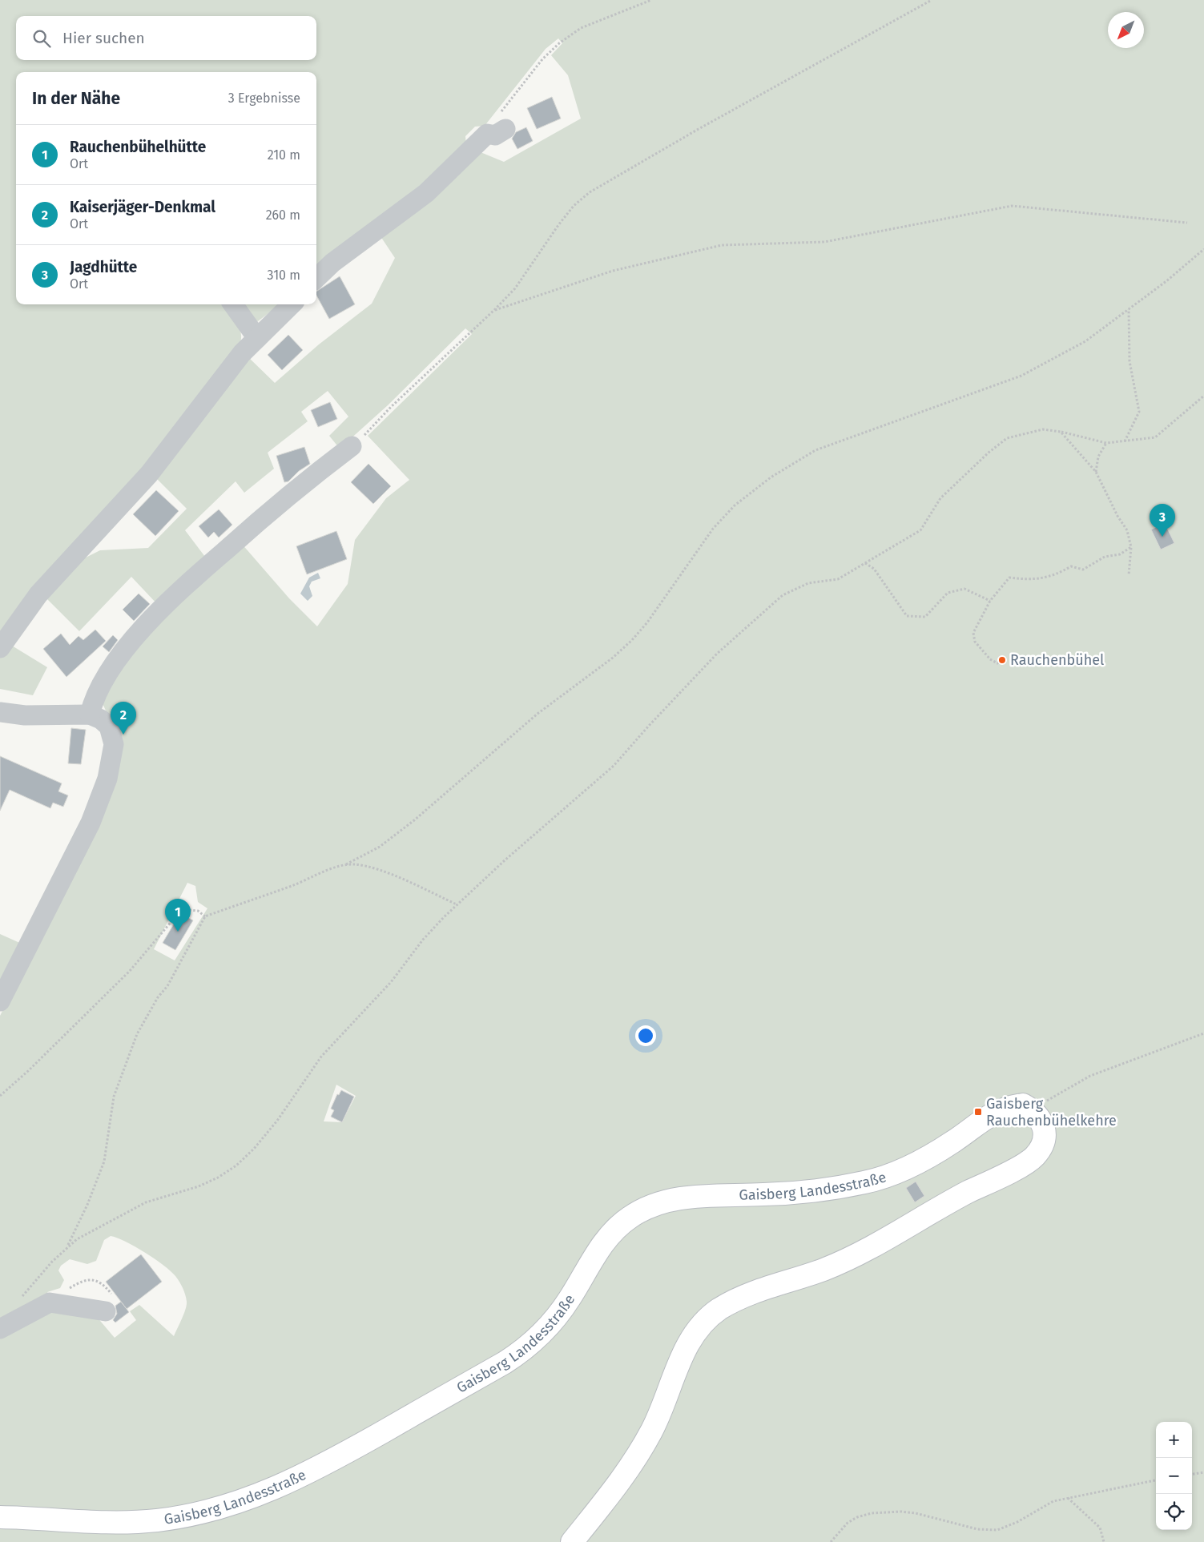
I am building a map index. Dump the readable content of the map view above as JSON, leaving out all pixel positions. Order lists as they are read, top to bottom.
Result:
{
  "streets": {
    "main road": ["Gaisberg Landesstraße"]
  },
  "places": {
    "other": ["Rauchenbühel"],
    "transit": ["Gaisberg Rauchenbühelkehre"]
  },
  "north": "bottom left",
  "page": {
    "search": "Hier suchen",
    "heading": ["In der Nähe", "3 Ergebnisse"],
    "list": [
      {
        "mark": "1",
        "name": "Rauchenbühelhütte",
        "note": "Ort",
        "value": "210 m"
      },
      {
        "mark": "2",
        "name": "Kaiserjäger-Denkmal",
        "note": "Ort",
        "value": "260 m"
      },
      {
        "mark": "3",
        "name": "Jagdhütte",
        "note": "Ort",
        "value": "310 m"
      }
    ],
    "pins": ["3", "2", "1"],
    "map_buttons": ["+", "−"]
  }
}
